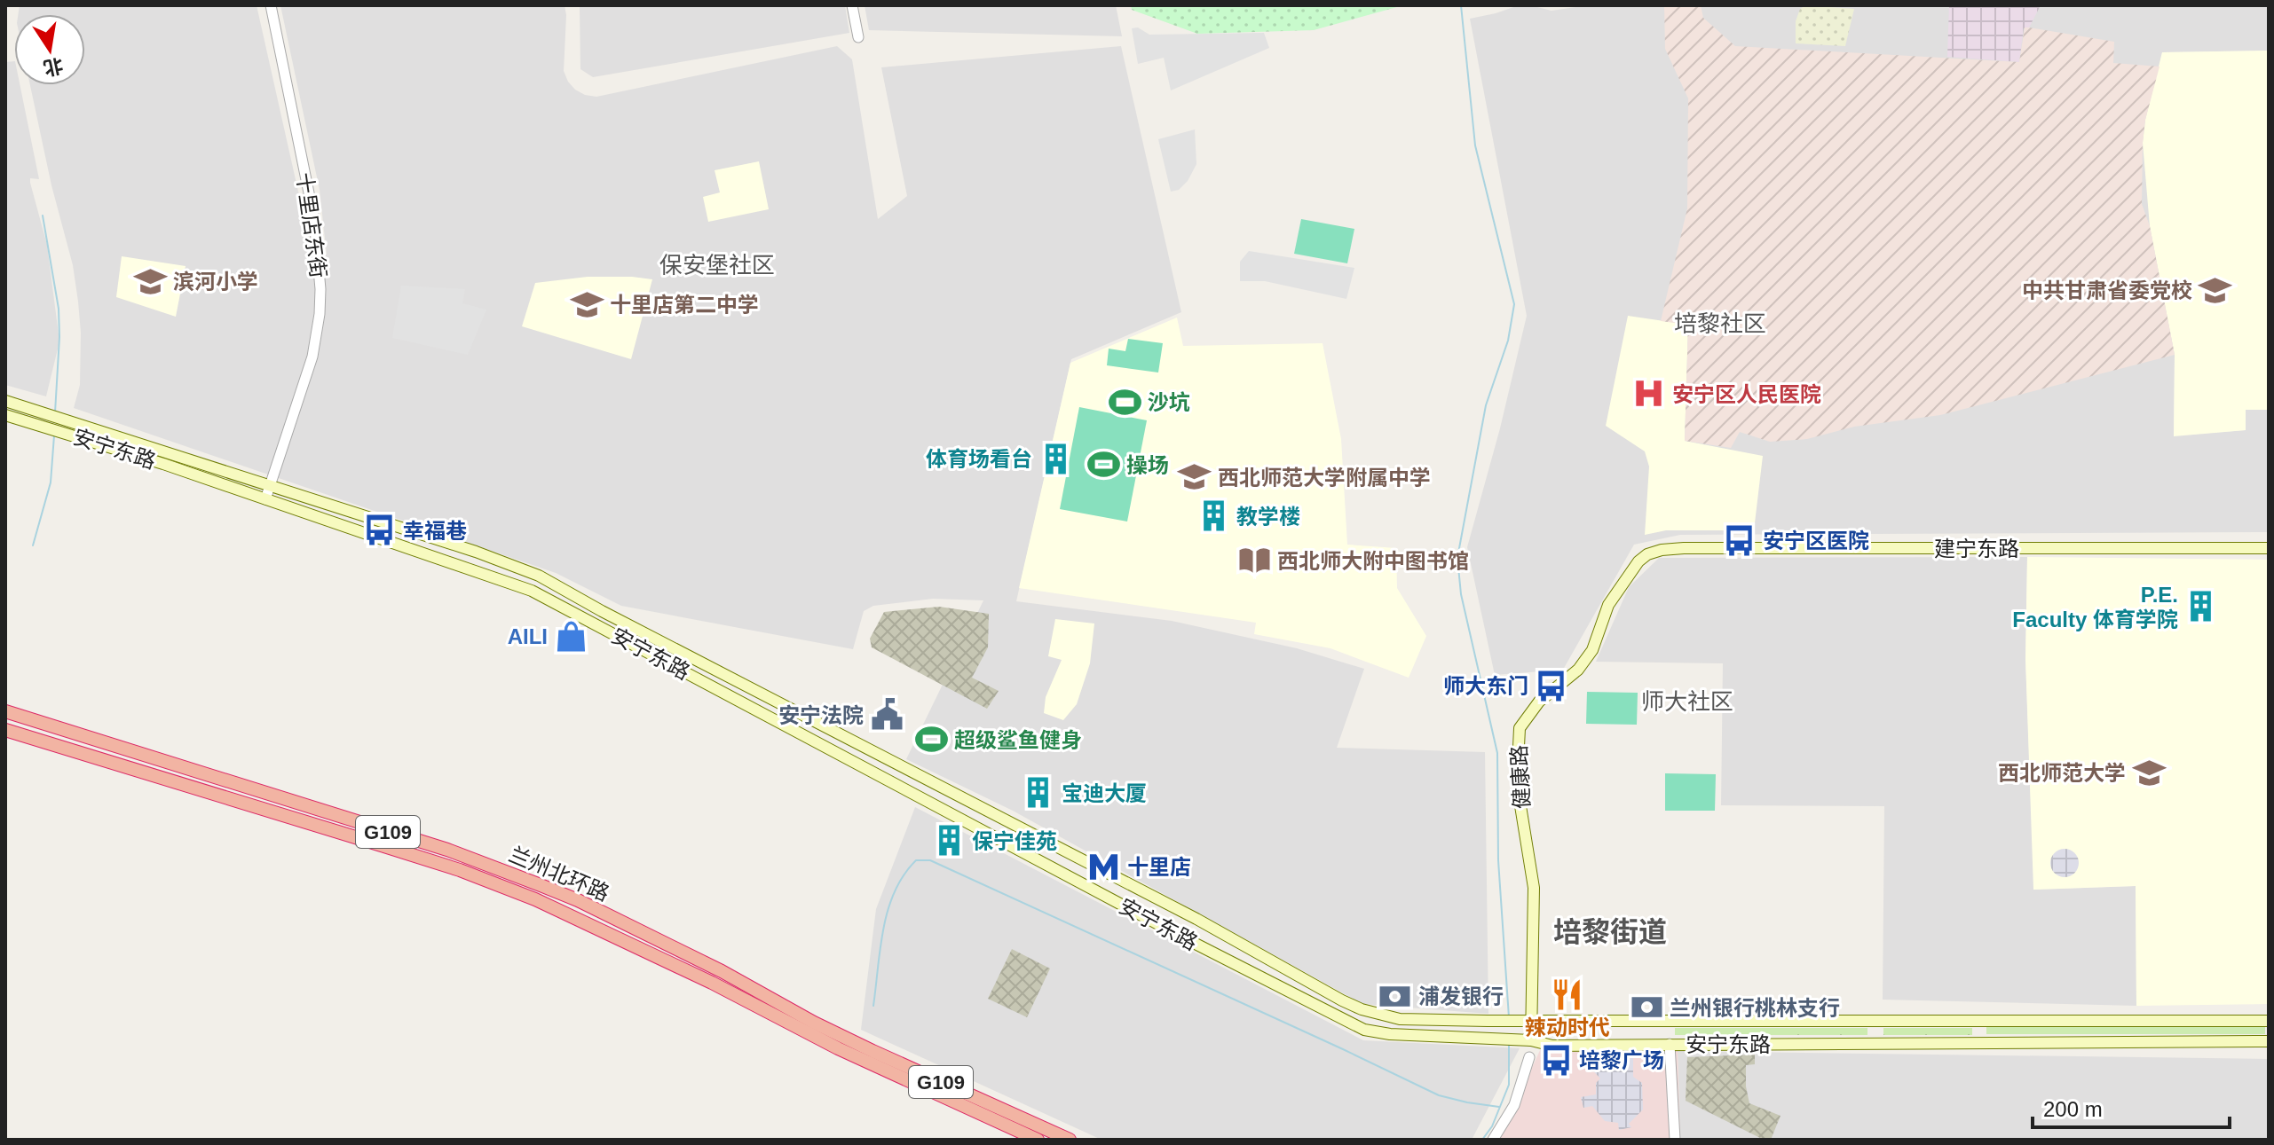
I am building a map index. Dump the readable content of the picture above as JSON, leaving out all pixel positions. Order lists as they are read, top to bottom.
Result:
{
  "streets": {
    "highway": ["G109", "兰州北环路"],
    "main road": ["安宁东路", "建宁东路", "健康路"],
    "street": ["十里店东街"]
  },
  "crossings": [
    ["十里店东街", "安宁东路"],
    ["安宁东路", "健康路"],
    ["建宁东路", "健康路"]
  ],
  "districts": [
    "保安堡社区",
    "培黎社区",
    "师大社区",
    "培黎街道"
  ],
  "places": {
    "school or university": [
      "滨河小学",
      "中共甘肃省委党校",
      "十里店第二中学",
      "西北师范大学附属中学",
      "西北师范大学"
    ],
    "hospital": ["安宁区人民医院"],
    "sports": ["沙坑", "操场", "超级鲨鱼健身"],
    "building": [
      "体育场看台",
      "教学楼",
      "P.E. Faculty 体育学院",
      "宝迪大厦",
      "保宁佳苑"
    ],
    "bus stop": [
      "幸福巷",
      "安宁区医院",
      "师大东门",
      "培黎广场"
    ],
    "library": ["西北师大附中图书馆"],
    "shop": ["AILI"],
    "public building": ["安宁法院"],
    "metro station": ["十里店"],
    "restaurant": ["辣动时代"],
    "bank": ["浦发银行", "兰州银行桃林支行"]
  },
  "scale_bar": "200 m",
  "north": "bottom"
}
